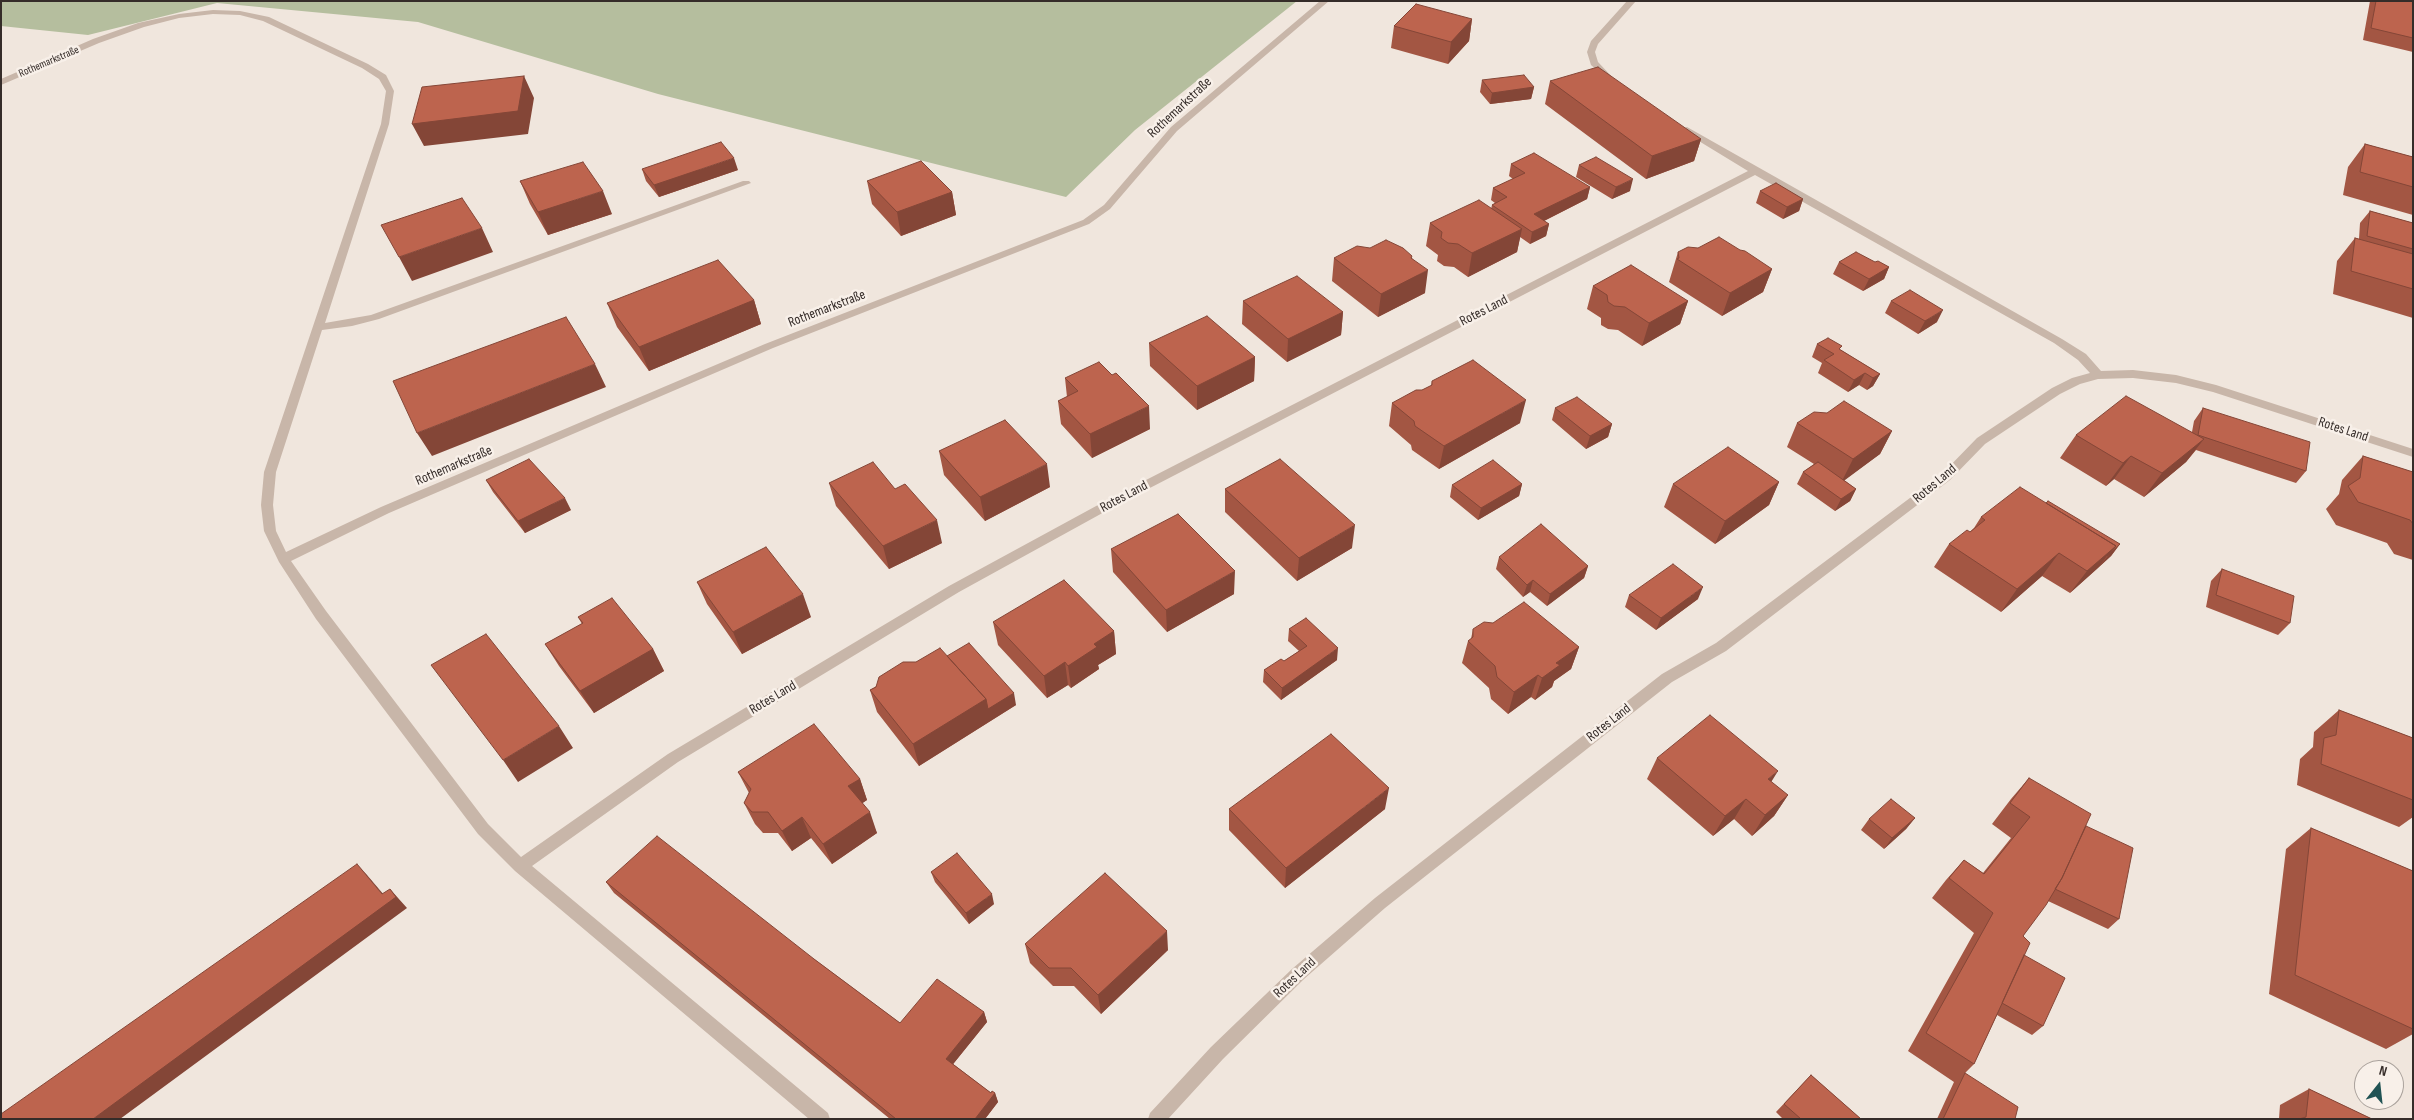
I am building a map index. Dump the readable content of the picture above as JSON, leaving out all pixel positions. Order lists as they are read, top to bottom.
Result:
{
  "streets": {
    "street": ["Rothemarkstraße", "Rotes Land"]
  },
  "crossings": [
    ["Rothemarkstraße", "Rotes Land"]
  ],
  "north": "top"
}
